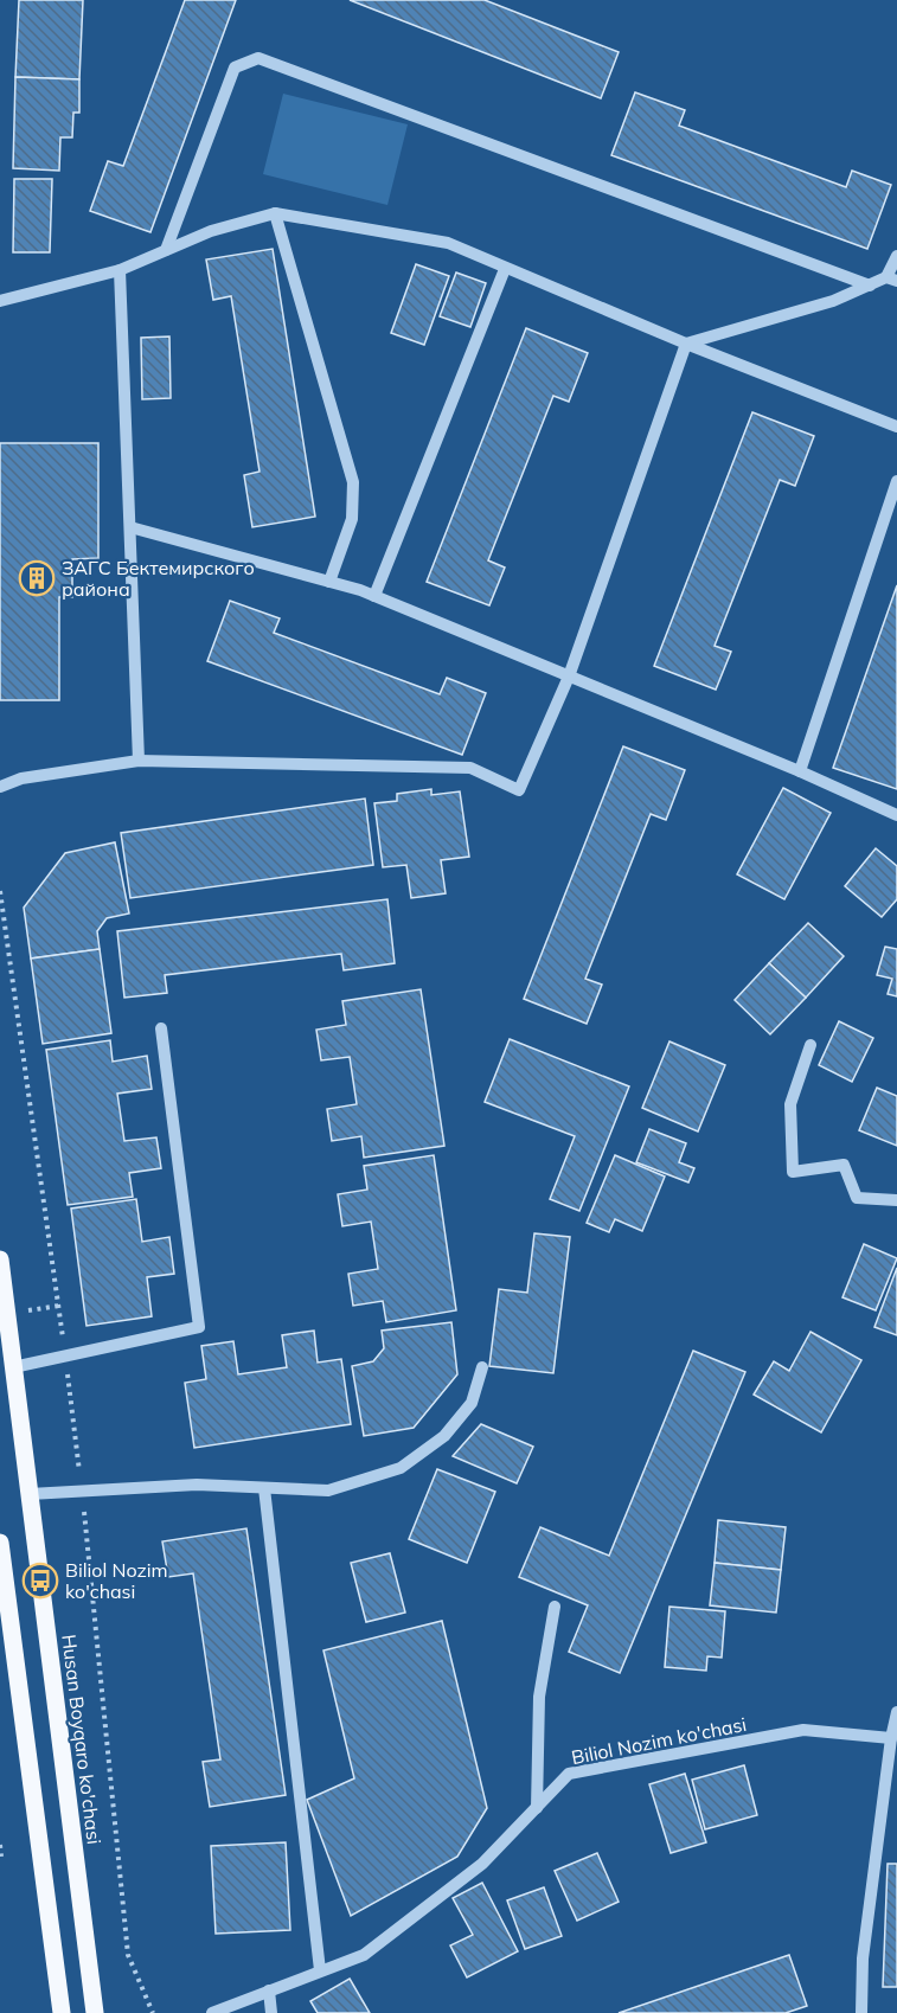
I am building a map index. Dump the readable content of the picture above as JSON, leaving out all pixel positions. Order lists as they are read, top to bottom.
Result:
{
  "streets": {
    "main road": ["Husan Boyqaro ko'chasi"],
    "street": ["Biliol Nozim ko'chasi"]
  },
  "places": {
    "building": ["ЗАГС Бектемирского района"],
    "bus stop": ["Biliol Nozim ko'chasi"]
  }
}
